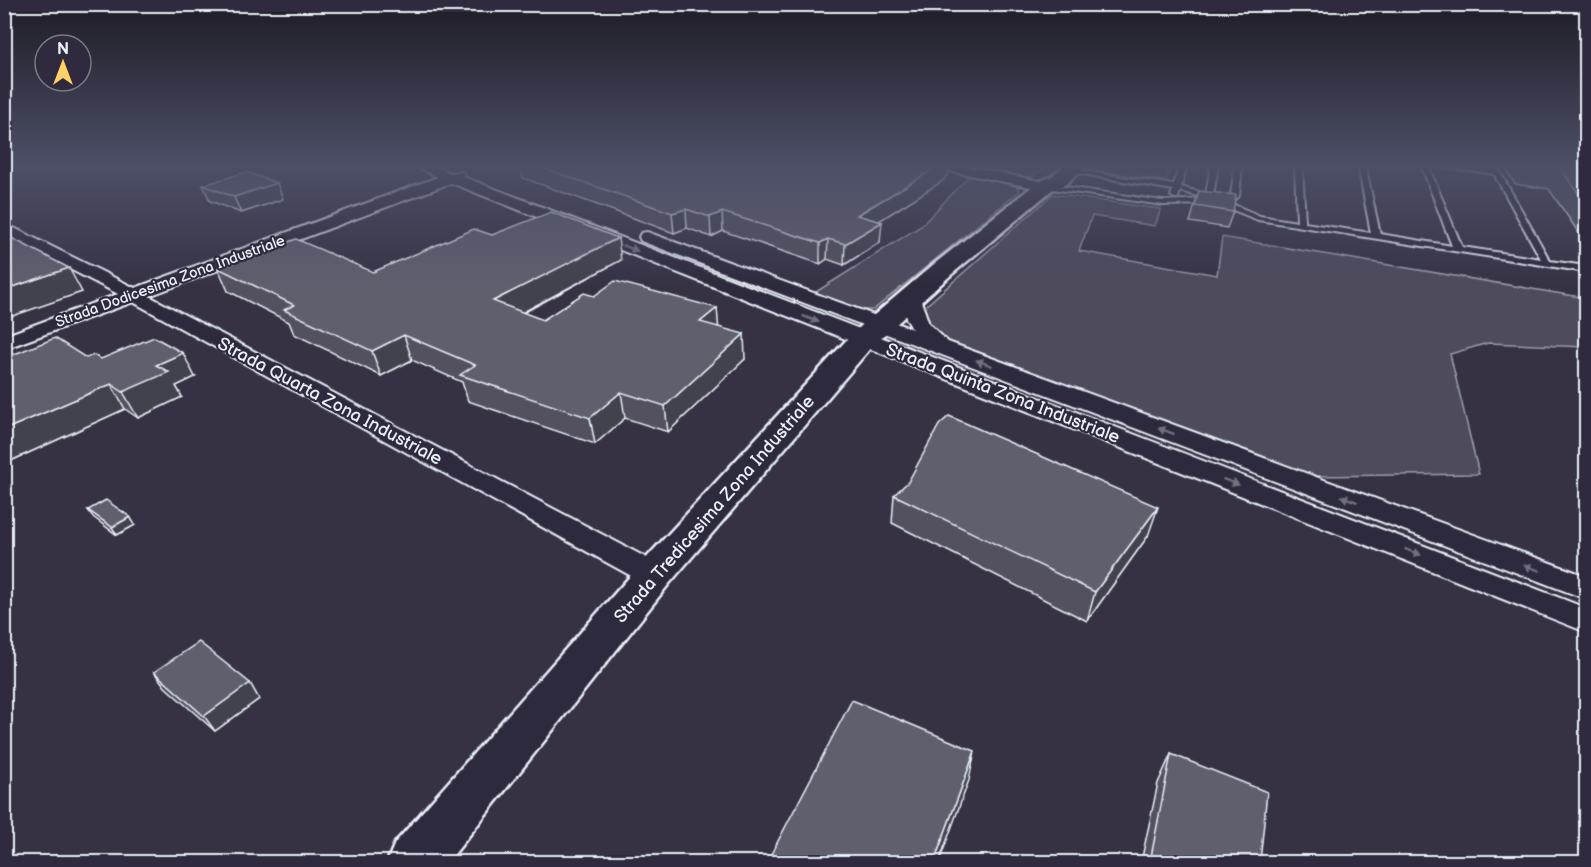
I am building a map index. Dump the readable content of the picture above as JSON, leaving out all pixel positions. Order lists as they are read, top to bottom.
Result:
{
  "streets": {
    "main road": ["Strada Tredicesima Zona Industriale"],
    "street": ["Strada Dodicesima Zona Industriale", "Strada Quinta Zona Industriale", "Strada Quarta Zona Industriale"]
  },
  "crossings": [
    ["Strada Dodicesima Zona Industriale", "Strada Quarta Zona Industriale"],
    ["Strada Quinta Zona Industriale", "Strada Tredicesima Zona Industriale"],
    ["Strada Quarta Zona Industriale", "Strada Tredicesima Zona Industriale"]
  ],
  "north": "top"
}
